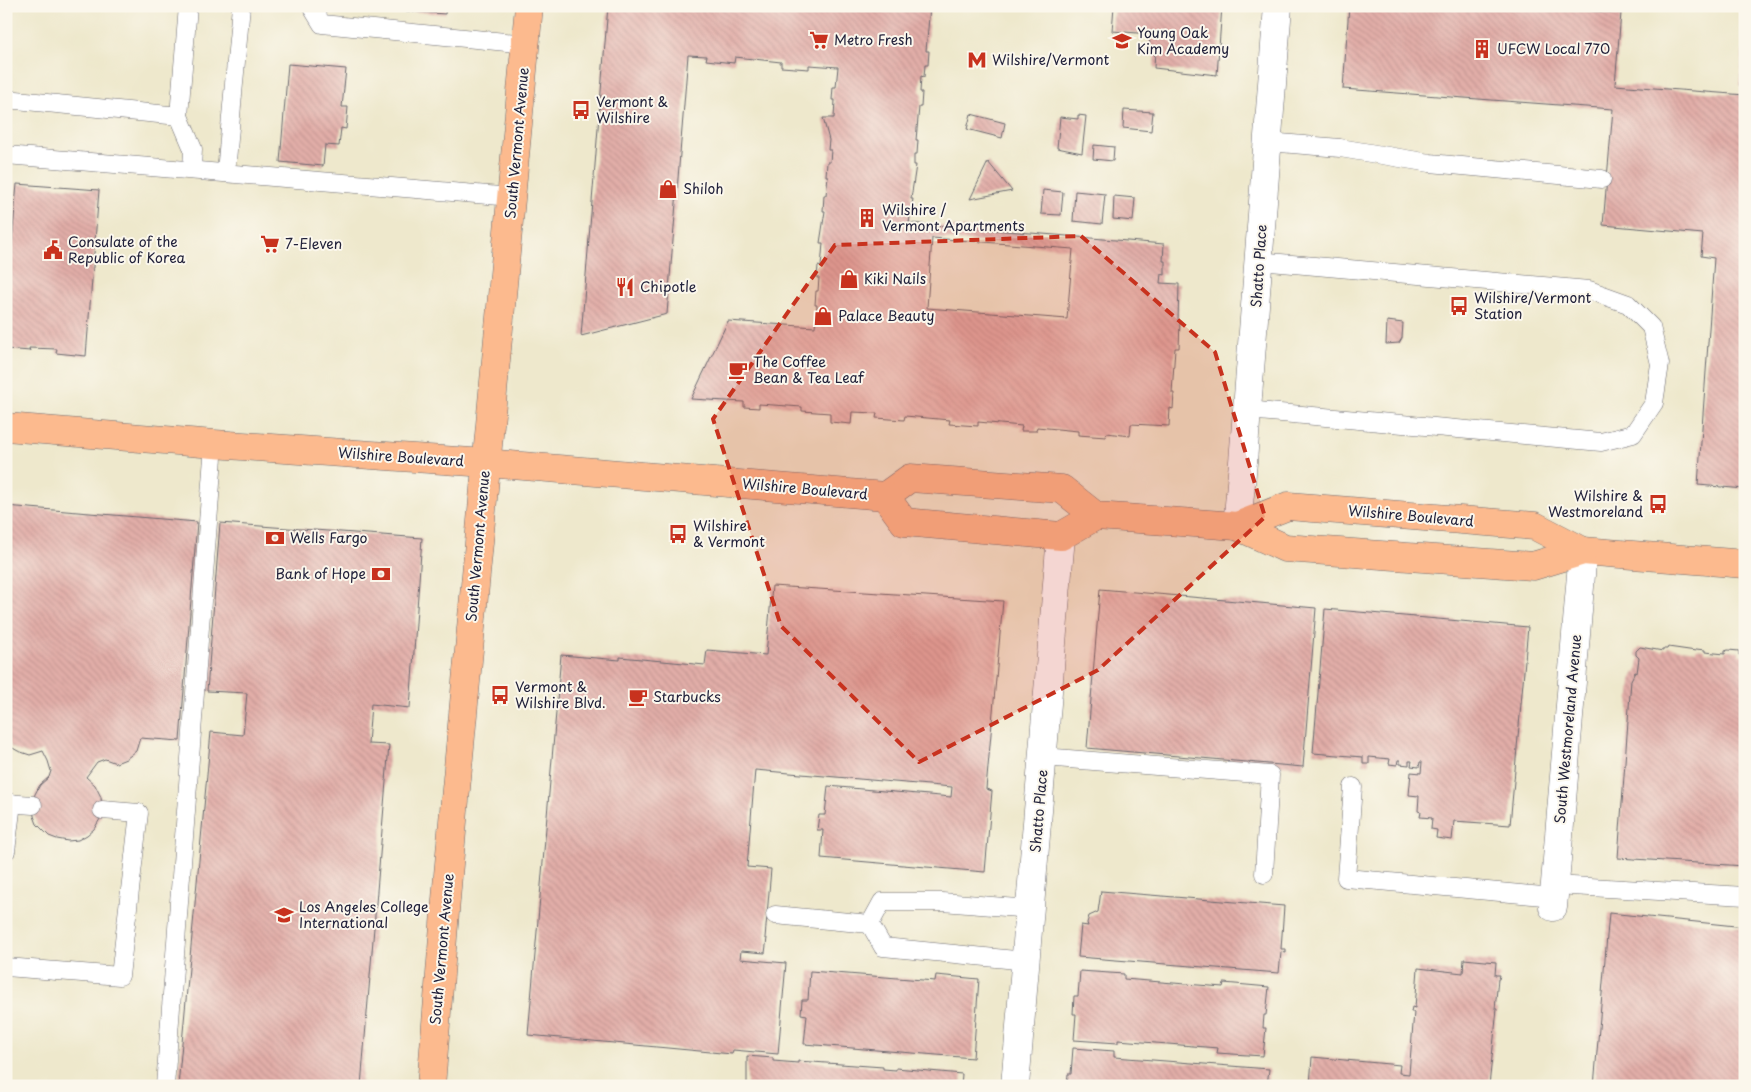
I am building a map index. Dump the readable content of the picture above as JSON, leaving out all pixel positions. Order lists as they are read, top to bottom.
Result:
{
  "streets": {
    "main road": ["South Vermont Avenue", "Wilshire Boulevard"],
    "street": ["Shatto Place", "South Westmoreland Avenue"]
  },
  "crossings": [
    ["South Vermont Avenue", "Wilshire Boulevard"],
    ["Shatto Place", "Wilshire Boulevard"],
    ["Wilshire Boulevard", "South Westmoreland Avenue"]
  ],
  "places": {
    "supermarket": ["Metro Fresh", "7-Eleven"],
    "school or university": ["Young Oak Kim Academy", "Los Angeles College International"],
    "building": ["UFCW Local 770", "Wilshire / Vermont Apartments"],
    "metro station": ["Wilshire/Vermont"],
    "bus stop": [
      "Vermont & Wilshire",
      "Wilshire/Vermont Station",
      "Wilshire & Westmoreland",
      "Wilshire & Vermont",
      "Vermont & Wilshire Blvd."
    ],
    "shop": ["Shiloh", "Kiki Nails", "Palace Beauty"],
    "public building": ["Consulate of the Republic of Korea"],
    "restaurant": ["Chipotle"],
    "cafe": ["The Coffee Bean & Tea Leaf", "Starbucks"],
    "bank": ["Wells Fargo", "Bank of Hope"]
  }
}
